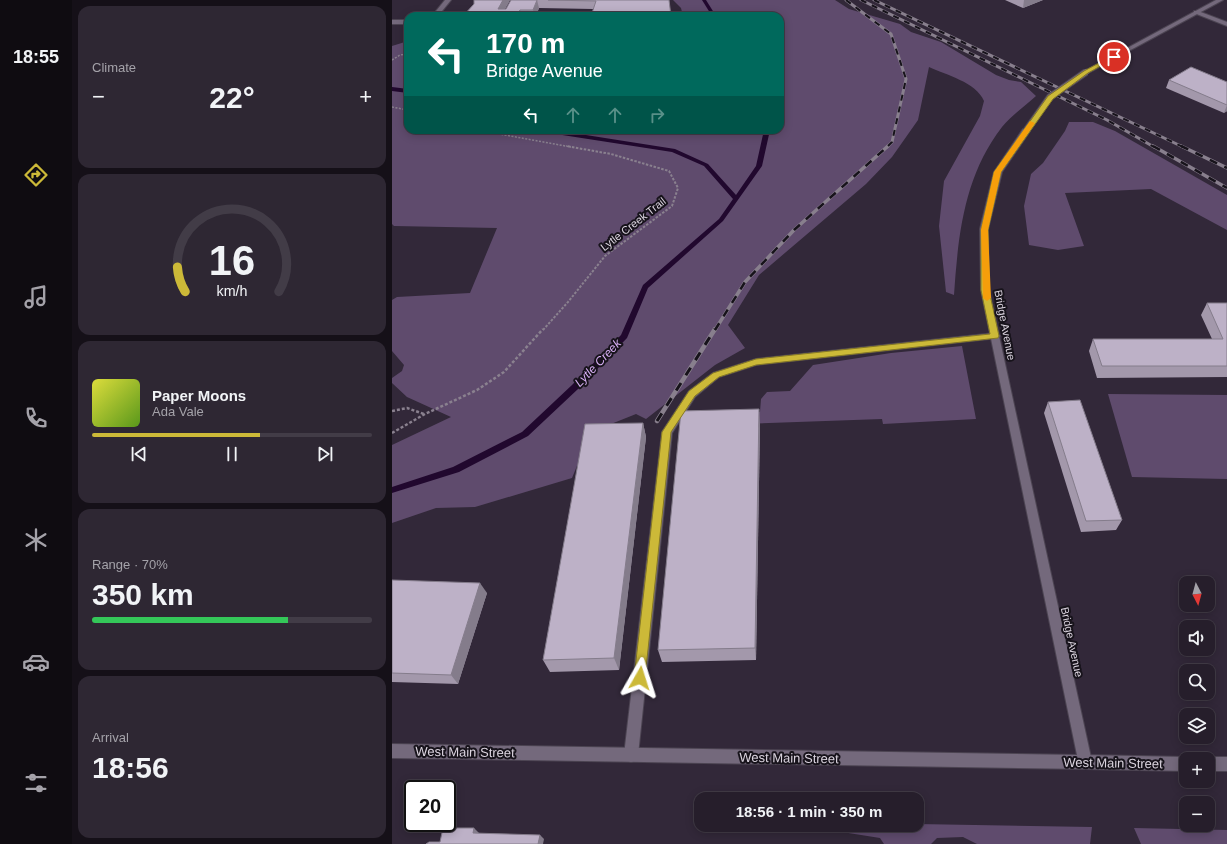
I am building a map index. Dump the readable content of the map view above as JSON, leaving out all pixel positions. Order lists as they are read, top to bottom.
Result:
{
  "streets": {
    "street": ["Bridge Avenue", "West Main Street"],
    "path": ["Lytle Creek Trail"]
  },
  "crossings": [
    ["Bridge Avenue", "West Main Street"]
  ],
  "water": ["Lytle Creek"],
  "north": "bottom",
  "page": {
    "tabs": "18:55",
    "tile": [
      "Climate",
      ["Range · 70%", "350 km"],
      ["Arrival", "18:56"]
    ],
    "turn": ["170 m", "Bridge Avenue"],
    "heat": ["−", "22°", "+"],
    "song": ["Paper Moons", "Ada Vale"],
    "map_buttons": ["+", "−"],
    "limit": "20",
    "trip": "18:56 · 1 min · 350 m",
    "gauge": ["16", "km/h"]
  }
}
